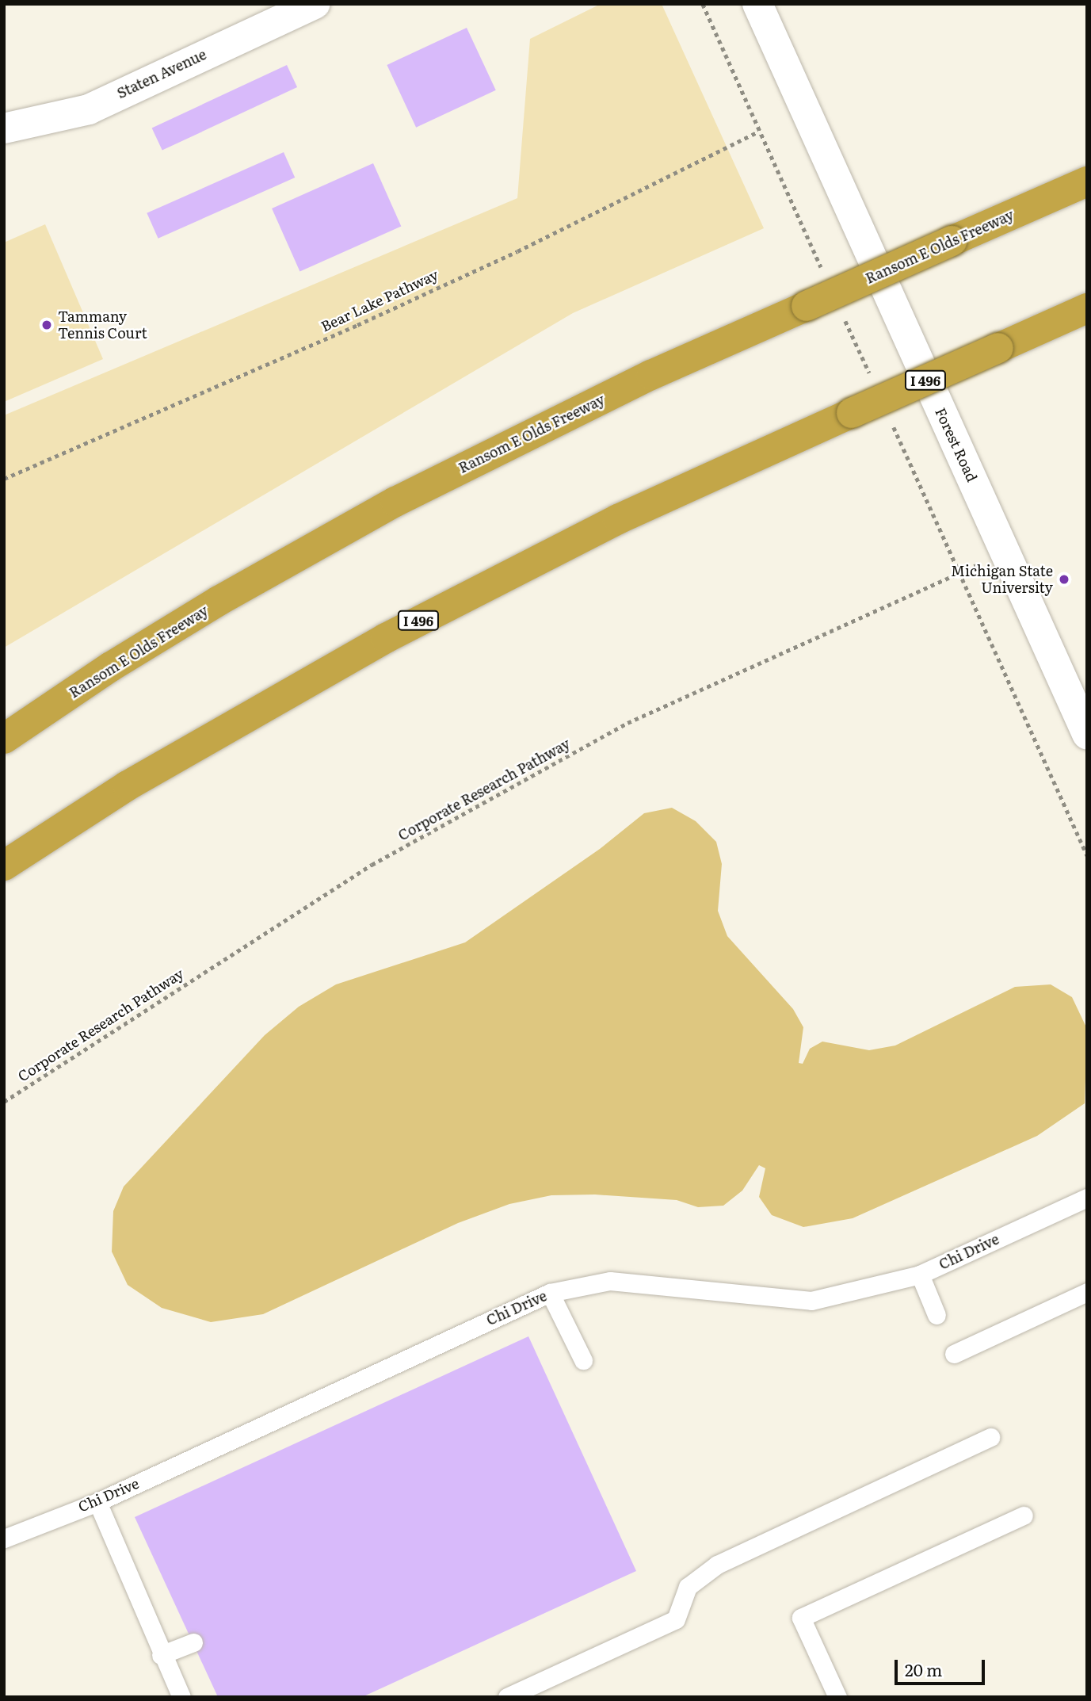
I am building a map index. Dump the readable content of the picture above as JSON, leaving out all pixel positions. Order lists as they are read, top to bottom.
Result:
{
  "streets": {
    "highway": ["Ransom E Olds Freeway", "I 496"],
    "street": ["Staten Avenue", "Forest Road"],
    "lane": ["Chi Drive"],
    "path": ["Bear Lake Pathway", "Corporate Research Pathway"]
  },
  "crossings": [
    ["Forest Road", "Corporate Research Pathway"]
  ],
  "places": ["Tammany Tennis Court", "Michigan State University"],
  "scale_bar": "20 m"
}
